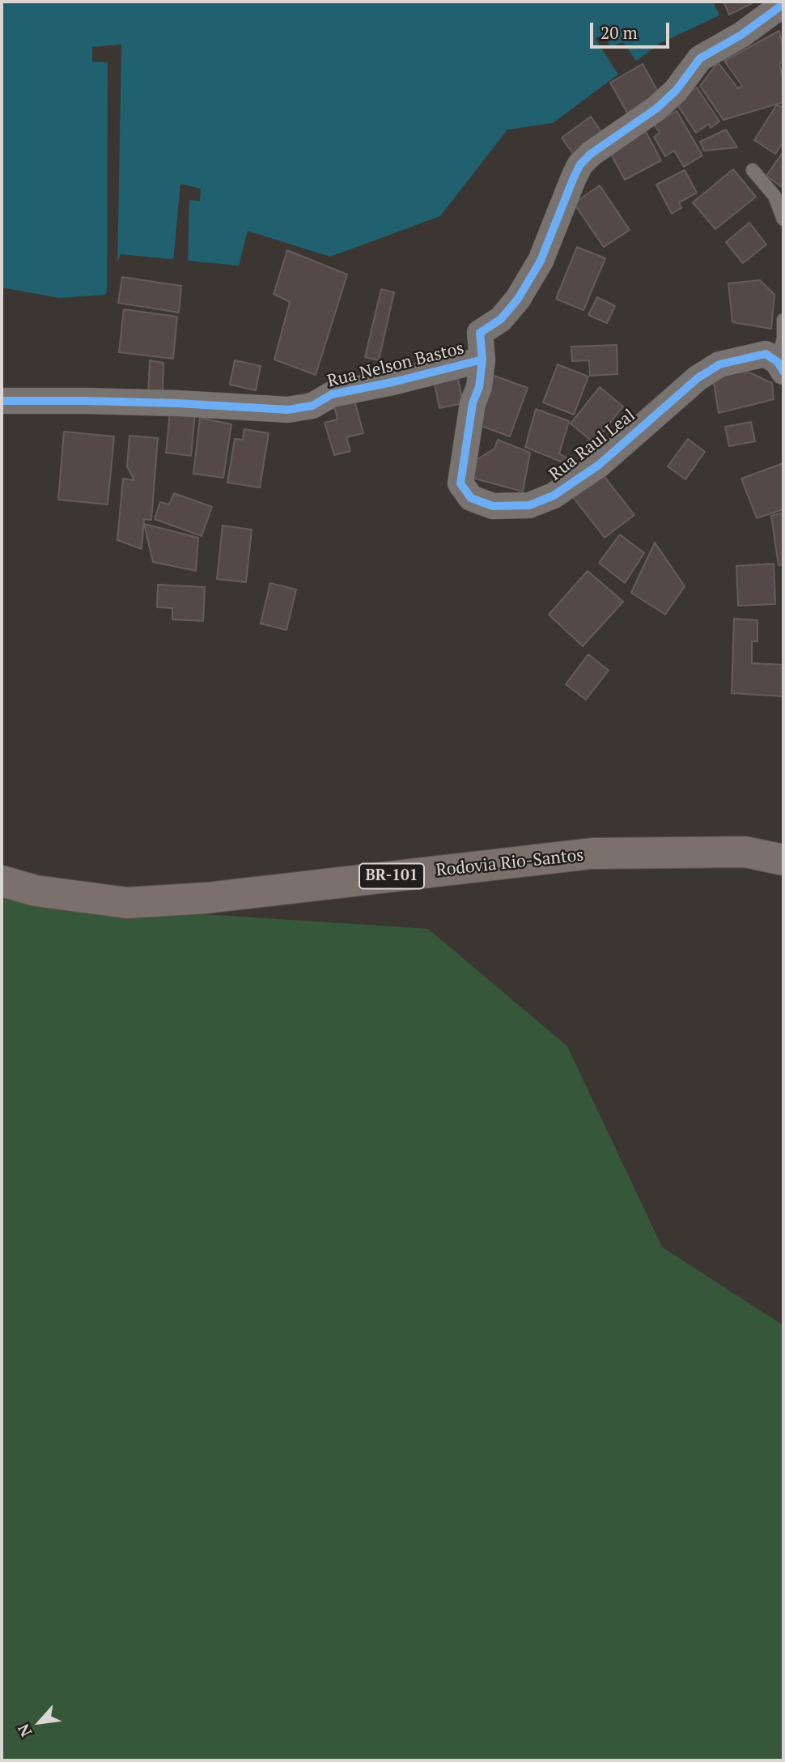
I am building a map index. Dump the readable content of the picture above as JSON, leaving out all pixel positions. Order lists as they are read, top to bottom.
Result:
{
  "streets": {
    "highway": ["Rodovia Rio-Santos", "BR-101"],
    "street": ["Rua Nelson Bastos", "Rua Raul Leal"]
  },
  "crossings": [
    ["Rua Nelson Bastos", "Rua Raul Leal"]
  ],
  "scale_bar": "20 m",
  "north": "bottom left"
}
